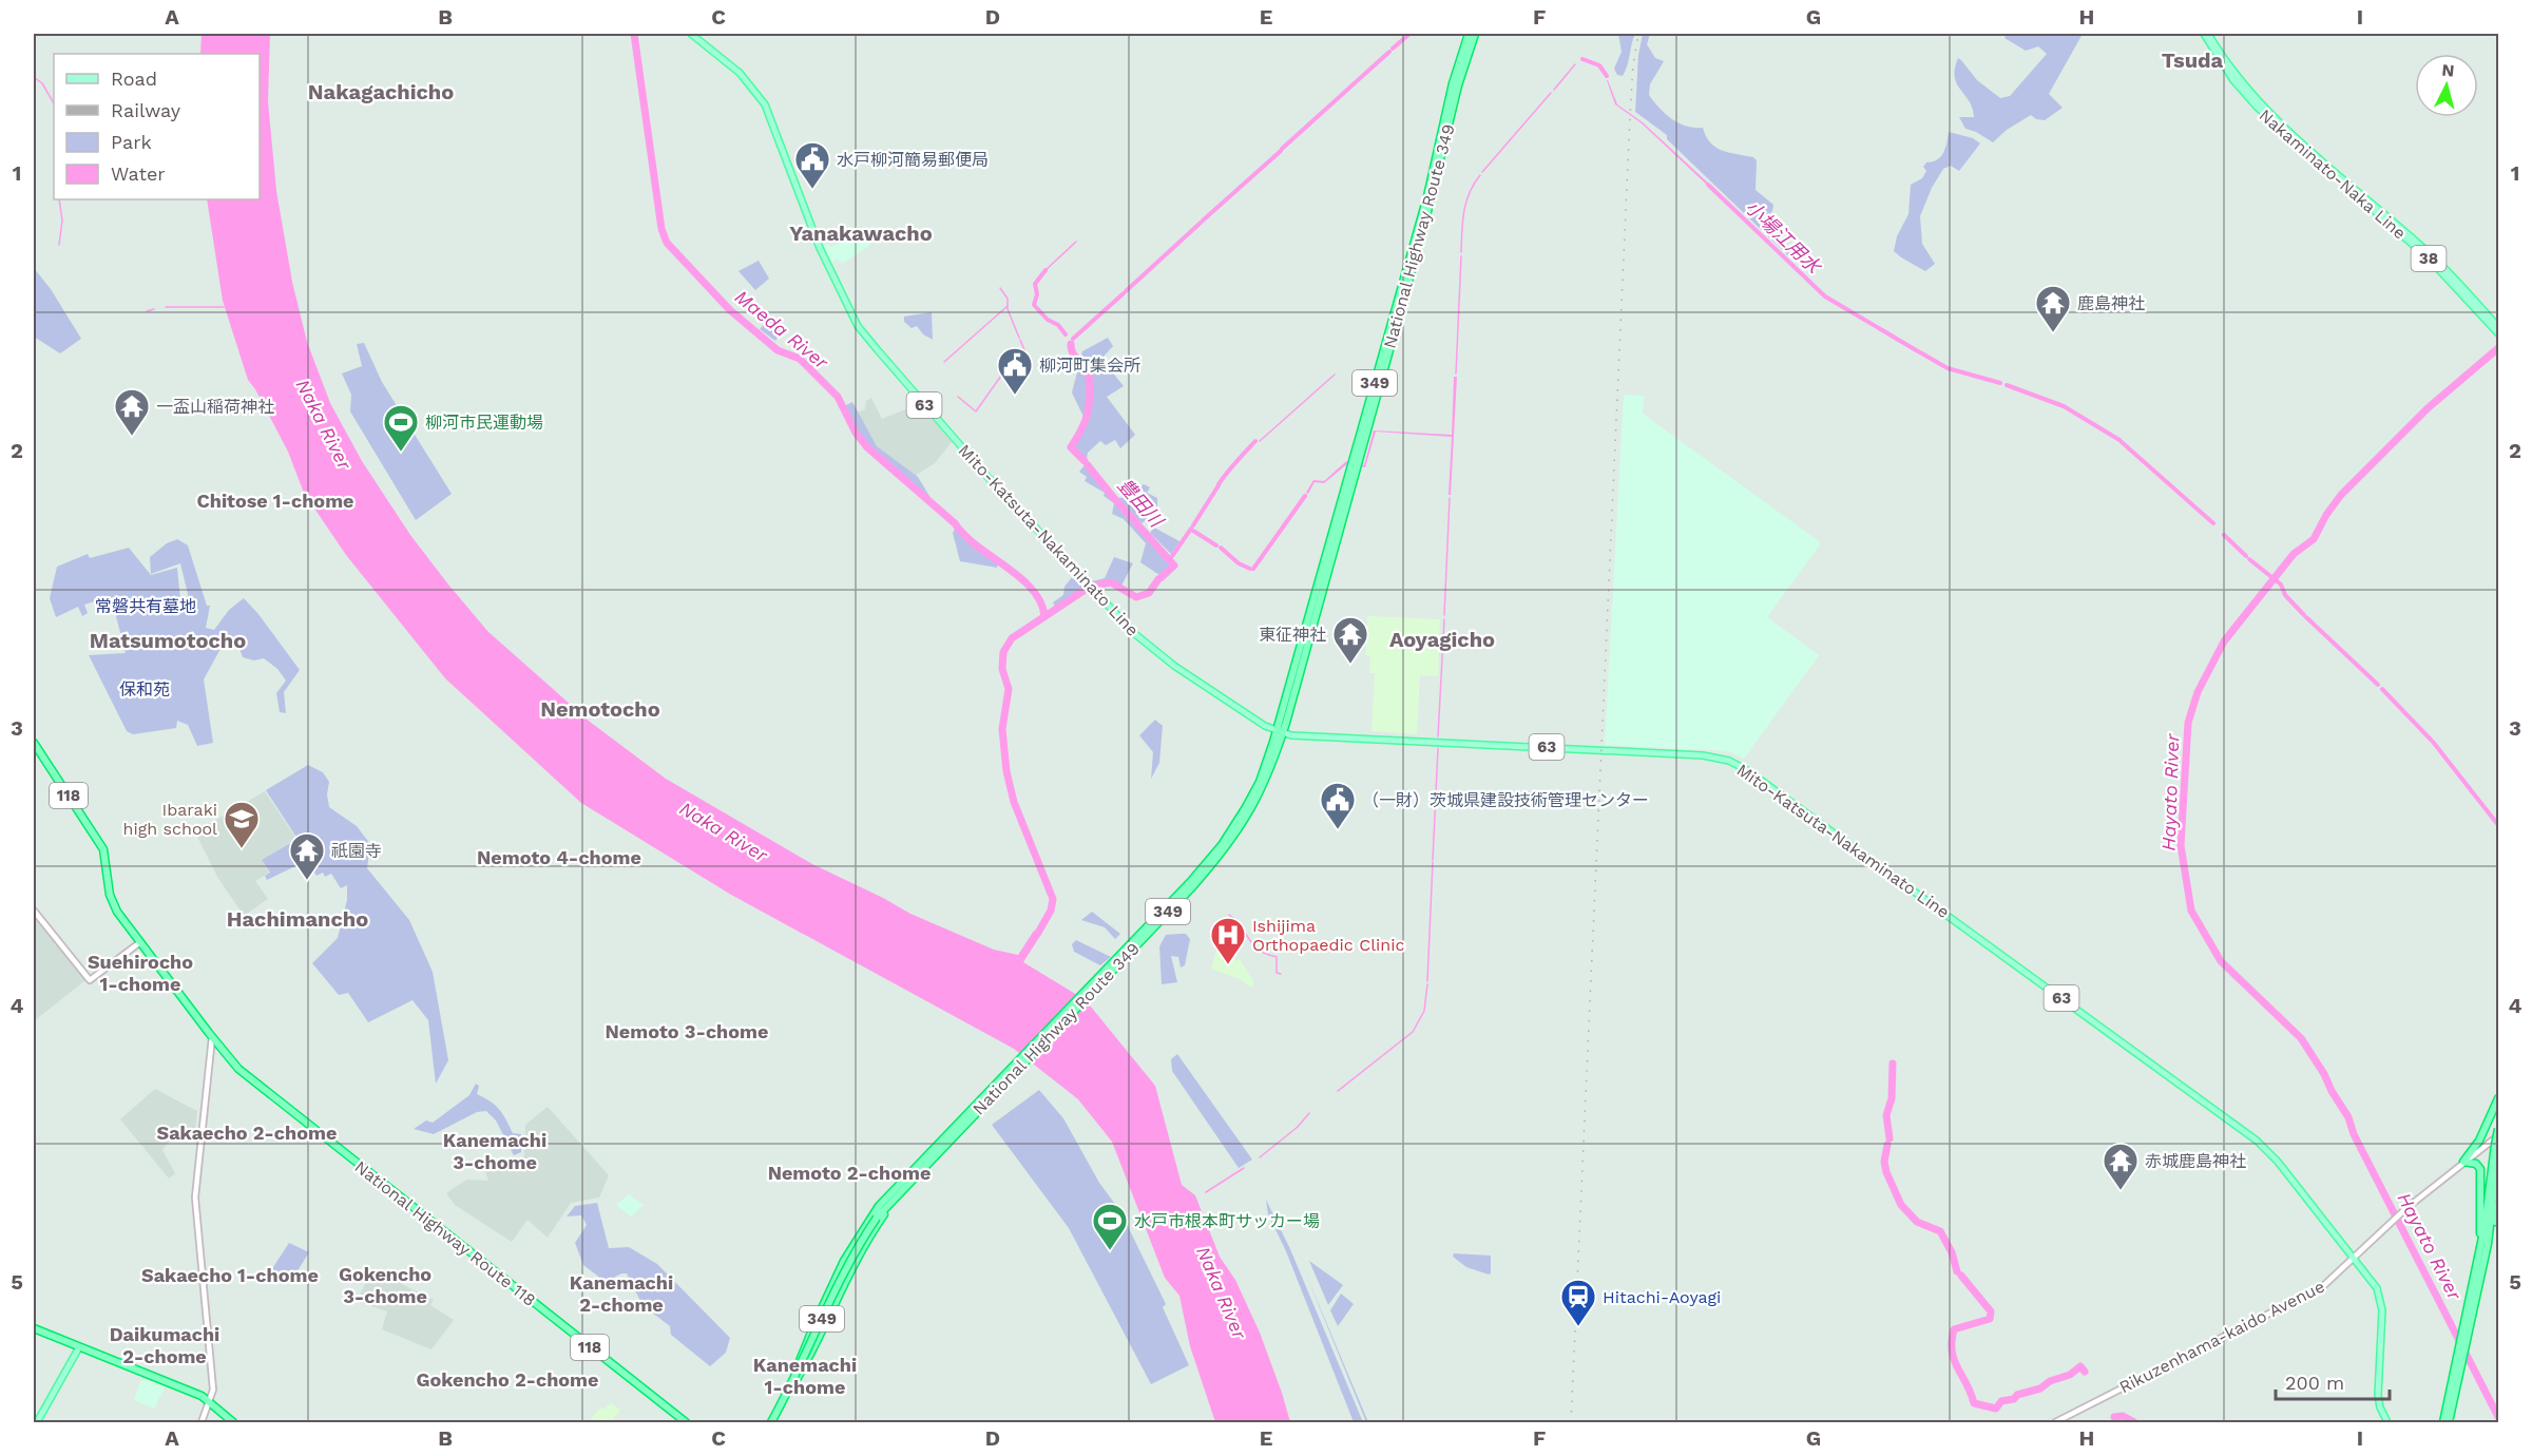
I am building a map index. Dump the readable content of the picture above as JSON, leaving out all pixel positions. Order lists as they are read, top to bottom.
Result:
{
  "streets": {
    "highway": [
      "National Highway Route 349",
      "349",
      "118",
      "National Highway Route 118"
    ],
    "main road": [
      "Nakaminato-Naka Line",
      "38",
      "63",
      "Mito-Katsuta-Nakaminato Line",
      "Rikuzenhama-kaido Avenue"
    ]
  },
  "crossings": [
    ["National Highway Route 349", "Mito-Katsuta-Nakaminato Line"],
    ["Mito-Katsuta-Nakaminato Line", "Rikuzenhama-kaido Avenue"],
    ["118", "National Highway Route 118"]
  ],
  "districts": [
    "Tsuda",
    "Nakagachicho",
    "Yanakawacho",
    "Chitose 1-chome",
    "Aoyagicho",
    "Matsumotocho",
    "Nemotocho",
    "Nemoto 4-chome",
    "Hachimancho",
    "Suehirocho 1-chome",
    "Nemoto 3-chome",
    "Sakaecho 2-chome",
    "Kanemachi 3-chome",
    "Nemoto 2-chome",
    "Gokencho 3-chome",
    "Sakaecho 1-chome",
    "Kanemachi 2-chome",
    "Daikumachi 2-chome",
    "Kanemachi 1-chome",
    "Gokencho 2-chome"
  ],
  "water": [
    "小場江用水",
    "Maeda River",
    "Naka River",
    "豊田川",
    "Hayato River"
  ],
  "parks": ["常磐共有墓地", "保和苑"],
  "places": {
    "public building": ["水戸柳河簡易郵便局", "柳河町集会所", "（一財）茨城県建設技術管理センター"],
    "temple": [
      "鹿島神社",
      "一盃山稲荷神社",
      "東征神社",
      "祇園寺",
      "赤城鹿島神社"
    ],
    "sports": ["柳河市民運動場", "水戸市根本町サッカー場"],
    "school or university": ["Ibaraki high school"],
    "hospital": ["Ishijima Orthopaedic Clinic"],
    "station": ["Hitachi-Aoyagi"]
  },
  "legend": [
    "Road",
    "Railway",
    "Park",
    "Water"
  ],
  "scale_bar": "200 m",
  "north": "top",
  "grid": {
    "columns": [
      "A",
      "B",
      "C",
      "D",
      "E",
      "F",
      "G",
      "H",
      "I"
    ],
    "rows": [
      "1",
      "2",
      "3",
      "4",
      "5"
    ]
  }
}
